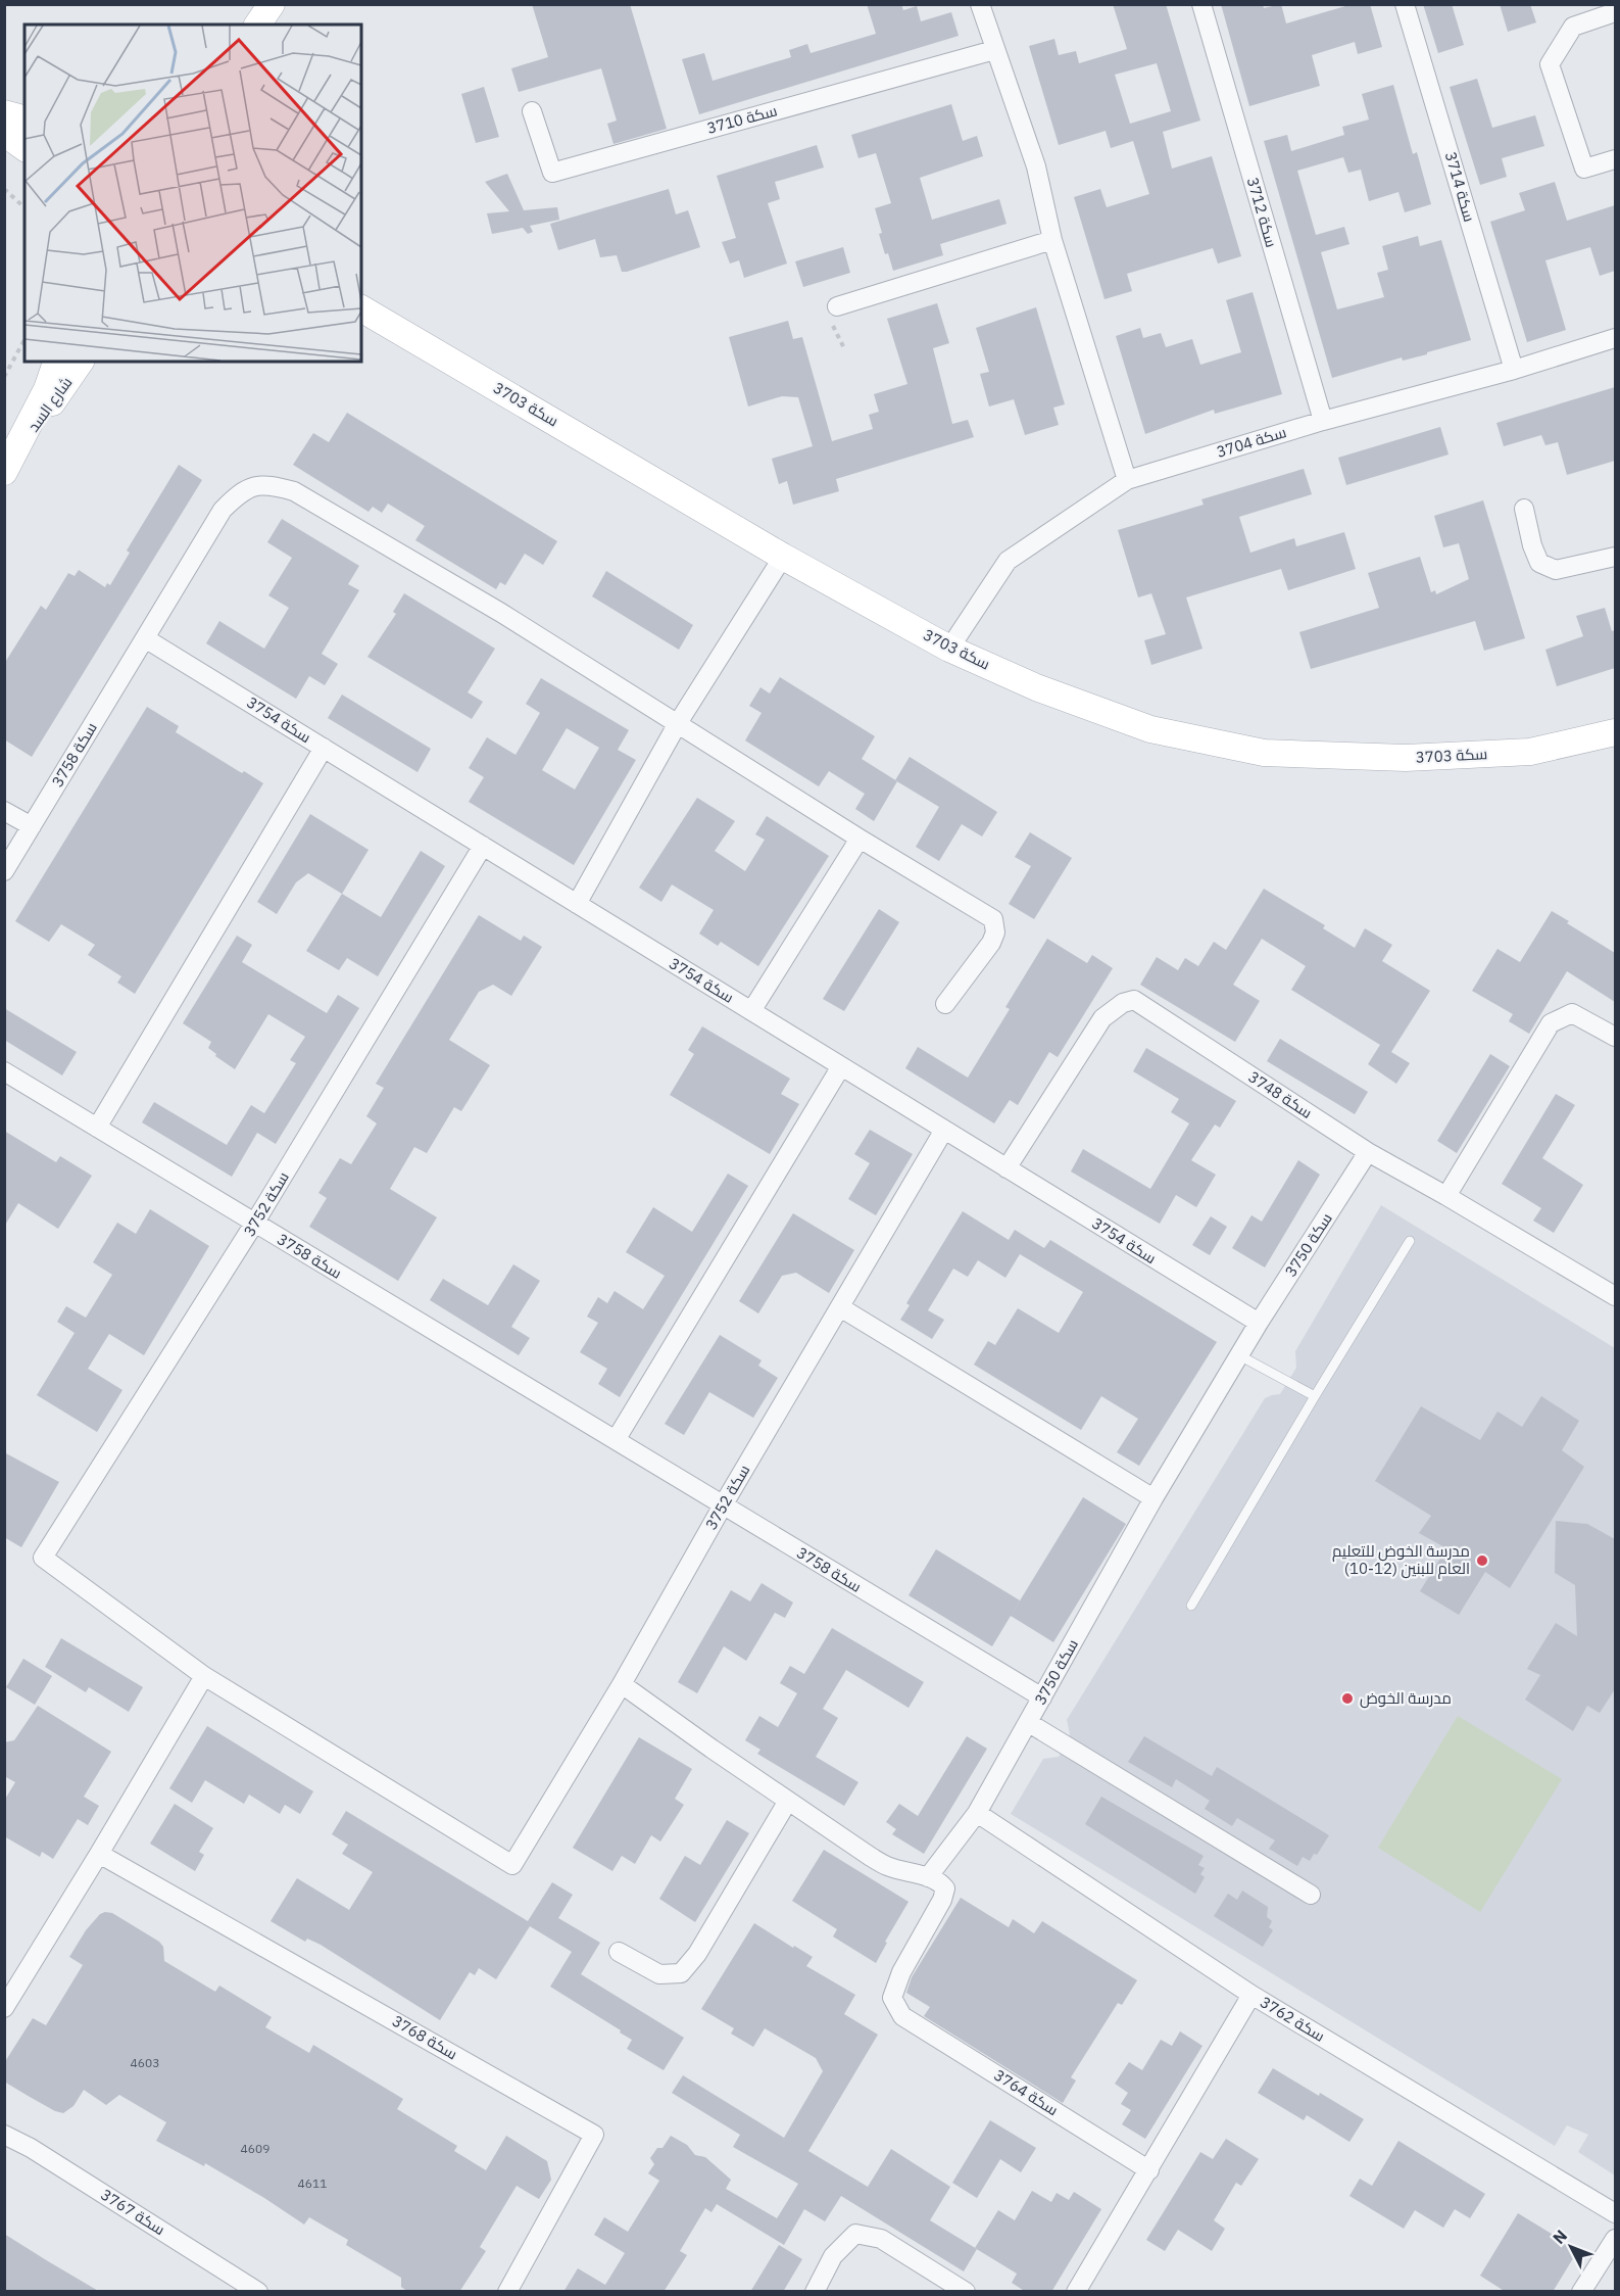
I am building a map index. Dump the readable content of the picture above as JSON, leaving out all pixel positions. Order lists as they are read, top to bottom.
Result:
{
  "streets": {
    "street": [
      "سكة 3710",
      "سكة 3714",
      "سكة 3712",
      "شارع السد",
      "سكة 3703",
      "سكة 3704",
      "سكة 3754",
      "سكة 3758",
      "سكة 3748",
      "سكة 3752",
      "سكة 3750",
      "سكة 3762",
      "سكة 3768",
      "سكة 3764",
      "سكة 3767"
    ]
  },
  "crossings": [
    ["سكة 3714", "سكة 3704"],
    ["سكة 3712", "سكة 3704"],
    ["سكة 3703", "سكة 3704"],
    ["سكة 3754", "سكة 3758"],
    ["سكة 3754", "سكة 3748"],
    ["سكة 3754", "سكة 3752"],
    ["سكة 3754", "سكة 3750"],
    ["سكة 3758", "سكة 3752"],
    ["سكة 3758", "سكة 3750"],
    ["سكة 3748", "سكة 3750"],
    ["سكة 3750", "سكة 3762"],
    ["سكة 3750", "سكة 3764"]
  ],
  "places": ["مدرسة الخوض للتعليم العام للبنين (12-10)", "مدرسة الخوض"],
  "house_numbers": ["4603", "4609", "4611"],
  "north": "top left"
}
